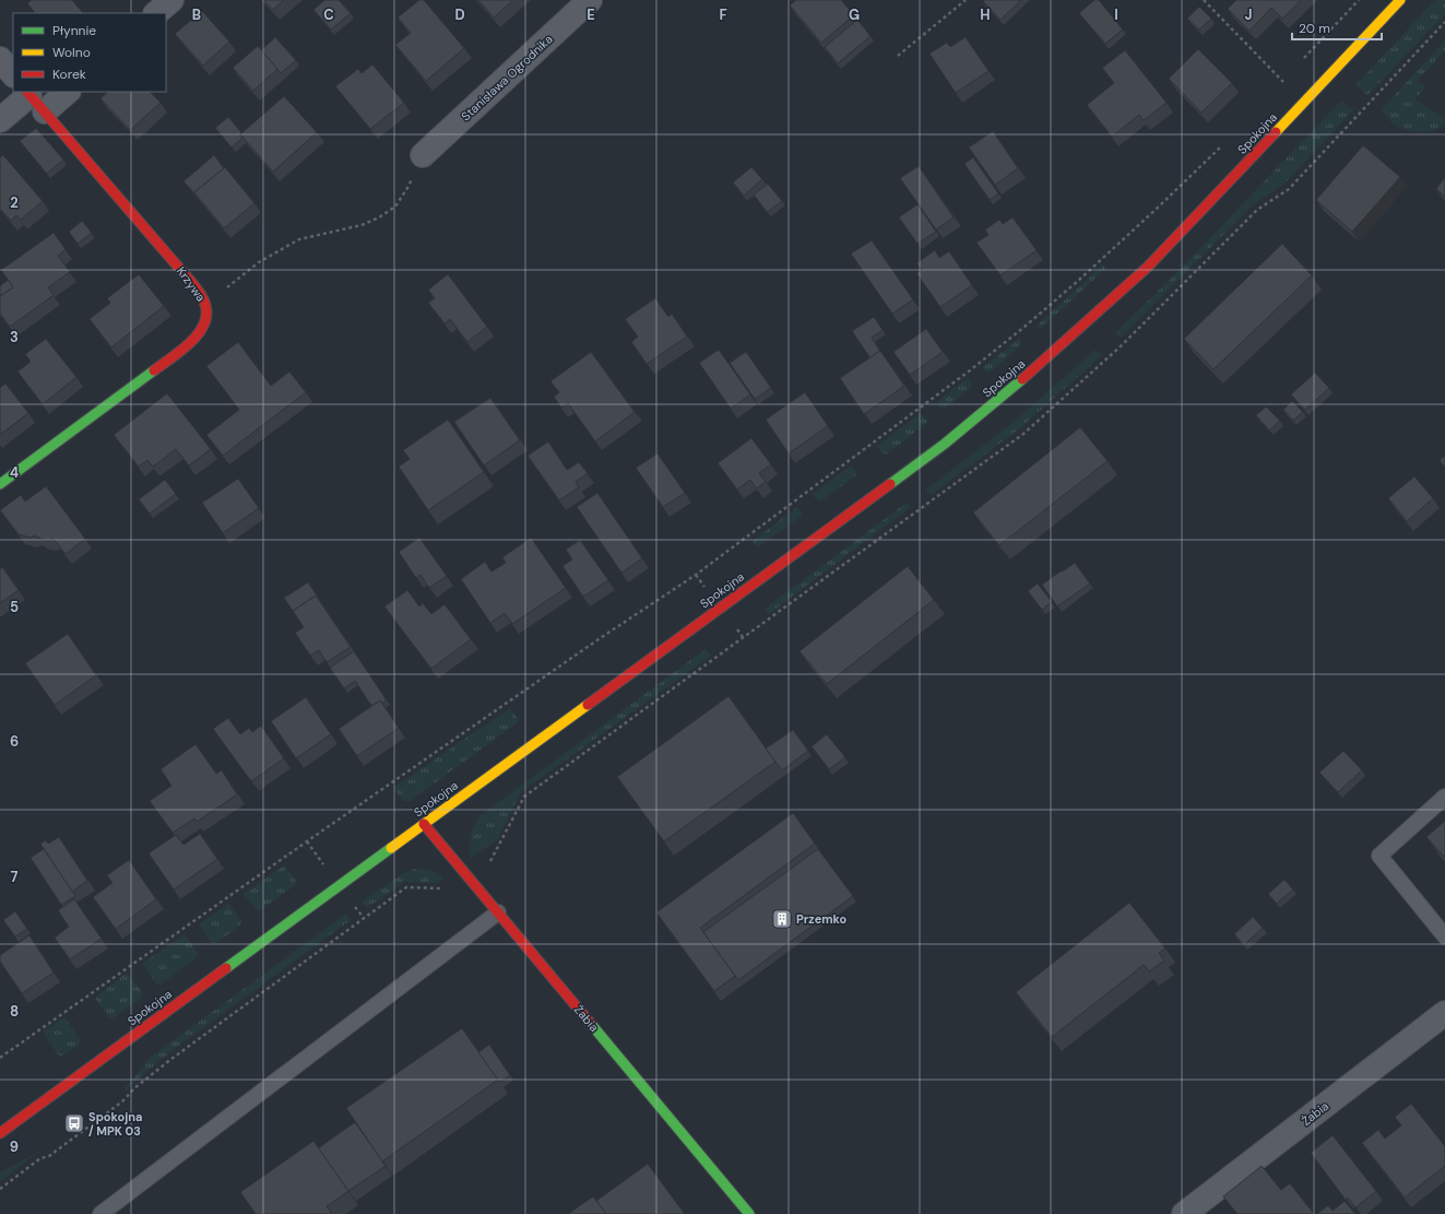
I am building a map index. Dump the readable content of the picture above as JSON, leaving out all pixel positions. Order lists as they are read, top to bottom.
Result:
{
  "streets": {
    "street": [
      "Stanisława Ogrodnika",
      "Spokojna",
      "Krzywa",
      "Żabia"
    ]
  },
  "crossings": [
    ["Spokojna", "Żabia"]
  ],
  "places": {
    "building": ["Przemko"],
    "bus stop": ["Spokojna / MPK 03"]
  },
  "legend": ["Płynnie", "Wolno", "Korek"],
  "scale_bar": "20 m",
  "grid": {
    "columns": [
      "B",
      "C",
      "D",
      "E",
      "F",
      "G",
      "H",
      "I",
      "J"
    ],
    "rows": [
      "2",
      "3",
      "4",
      "5",
      "6",
      "7",
      "8",
      "9"
    ]
  }
}
